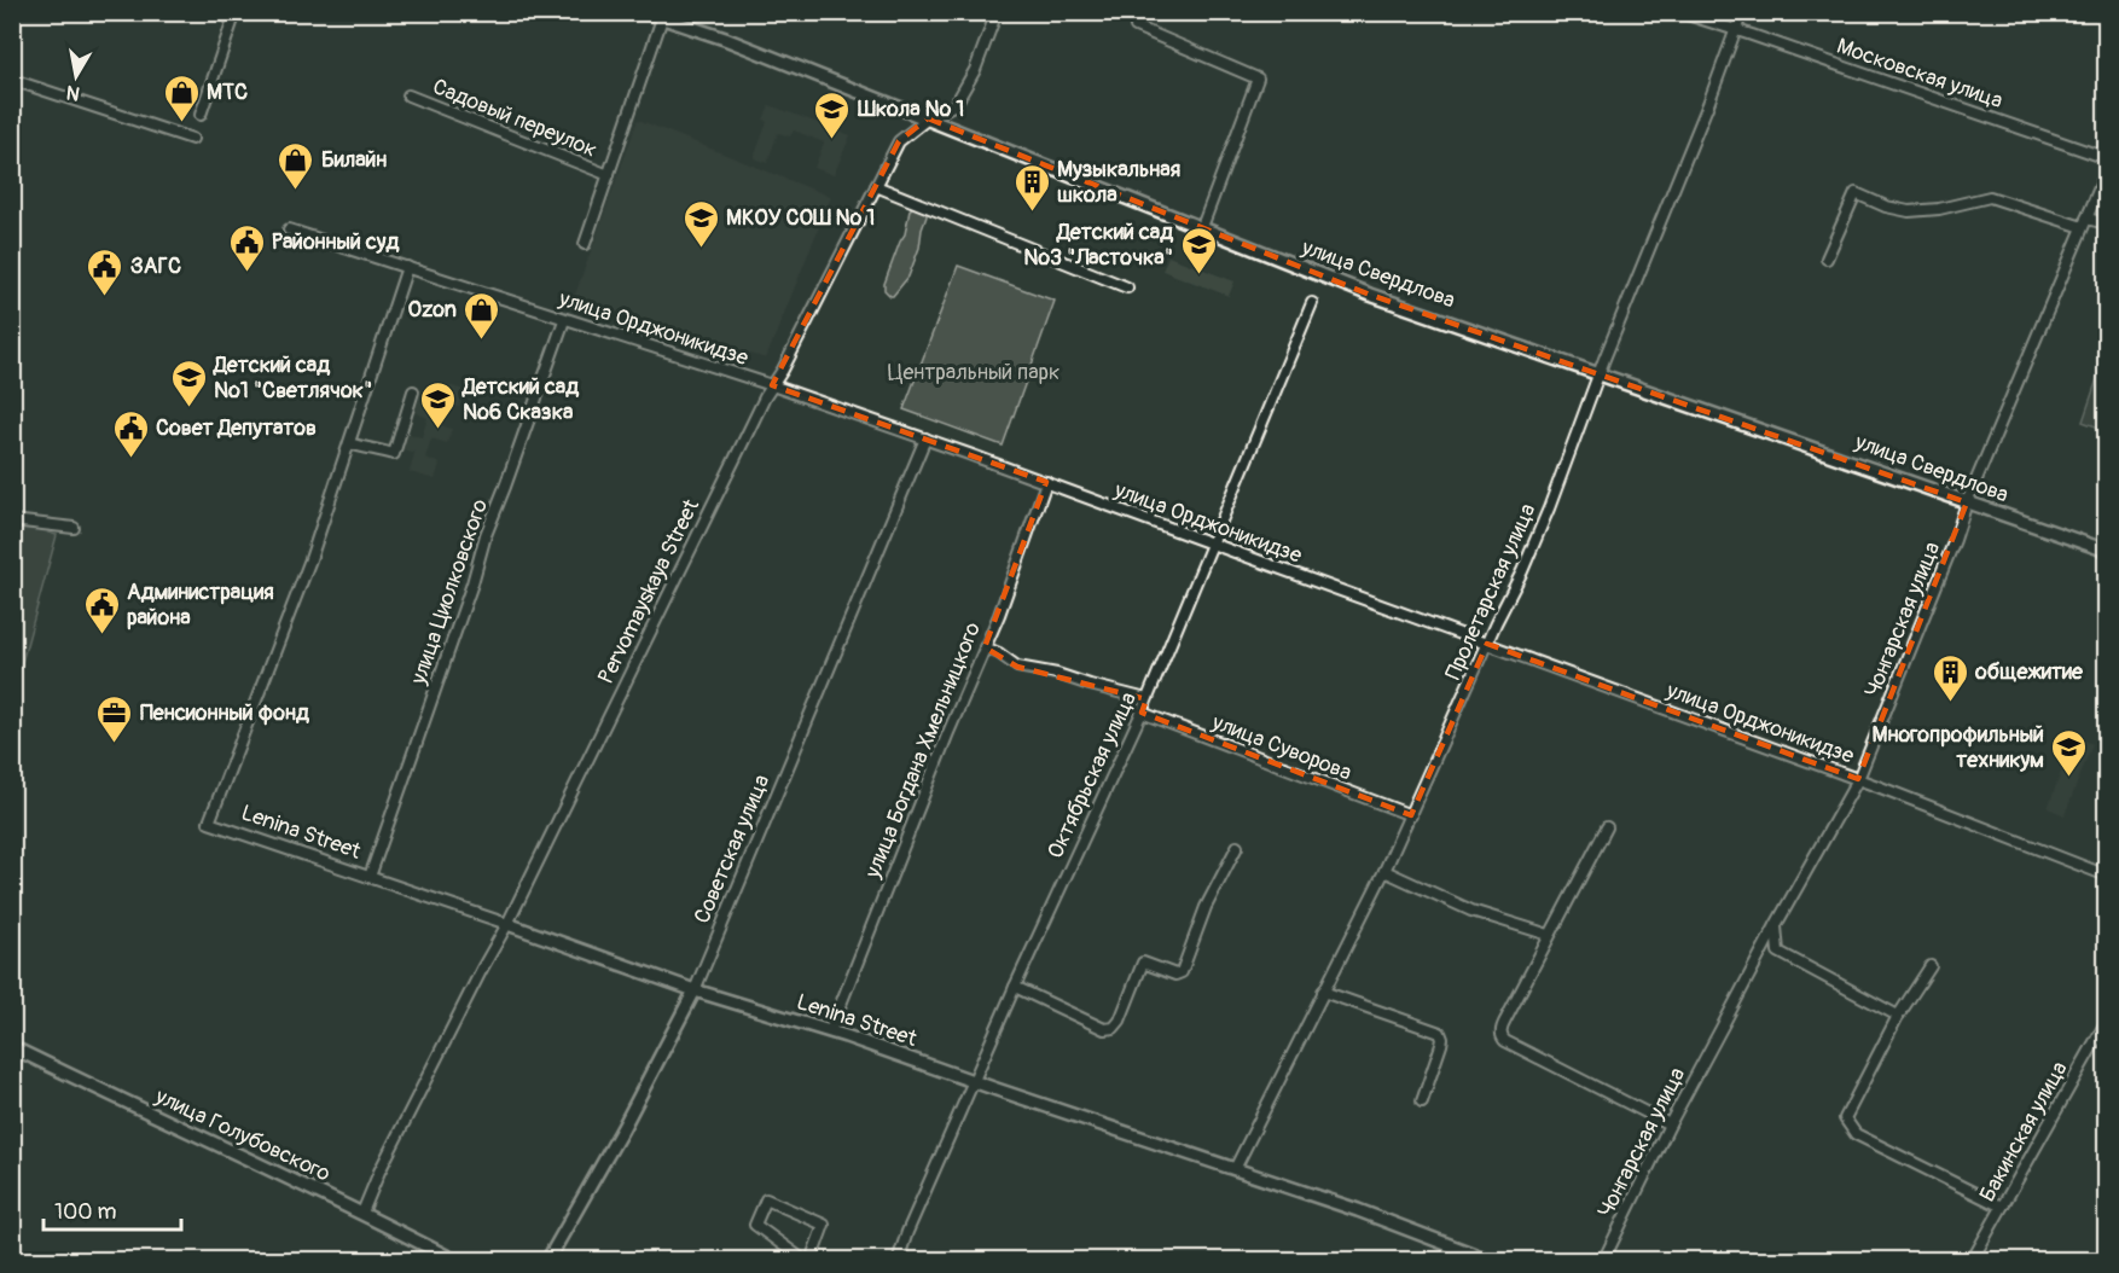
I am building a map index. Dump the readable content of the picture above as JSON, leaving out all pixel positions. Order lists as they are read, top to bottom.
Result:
{
  "streets": {
    "street": [
      "Московская улица",
      "Садовый переулок",
      "улица Свердлова",
      "улица Орджоникидзе",
      "улица Циолковского",
      "Pervomayskaya Street",
      "Пролетарская улица",
      "Чонгарская улица",
      "улица Суворова",
      "улица Богдана Хмельницкого",
      "Октябрьская улица",
      "Lenina Street",
      "Советская улица",
      "Бакинская улица",
      "улица Голубовского"
    ]
  },
  "crossings": [
    ["Московская улица", "Пролетарская улица"],
    ["улица Свердлова", "Pervomayskaya Street"],
    ["улица Свердлова", "Пролетарская улица"],
    ["улица Свердлова", "Чонгарская улица"],
    ["улица Орджоникидзе", "улица Циолковского"],
    ["улица Орджоникидзе", "Pervomayskaya Street"],
    ["улица Орджоникидзе", "Пролетарская улица"],
    ["улица Орджоникидзе", "Чонгарская улица"],
    ["улица Орджоникидзе", "улица Богдана Хмельницкого"],
    ["улица Орджоникидзе", "Октябрьская улица"],
    ["улица Орджоникидзе", "Советская улица"],
    ["улица Циолковского", "Lenina Street"],
    ["Pervomayskaya Street", "Lenina Street"],
    ["Pervomayskaya Street", "улица Голубовского"],
    ["Пролетарская улица", "улица Суворова"],
    ["Пролетарская улица", "Lenina Street"],
    ["улица Суворова", "Октябрьская улица"],
    ["улица Богдана Хмельницкого", "Lenina Street"],
    ["Октябрьская улица", "Lenina Street"],
    ["Lenina Street", "Советская улица"]
  ],
  "parks": ["Центральный парк"],
  "places": {
    "shop": ["МТС", "Билайн", "Ozon"],
    "school or university": [
      "Школа № 1",
      "МКОУ СОШ № 1",
      "Детский сад №3 \"Ласточка\"",
      "Детский сад №1 \"Светлячок\"",
      "Детский сад №6 Сказка",
      "Многопрофильный техникум"
    ],
    "building": ["Музыкальная школа", "общежитие"],
    "public building": [
      "Районный суд",
      "ЗАГС",
      "Совет Депутатов",
      "Администрация района"
    ],
    "office": ["Пенсионный фонд"]
  },
  "scale_bar": "100 m",
  "north": "bottom"
}
